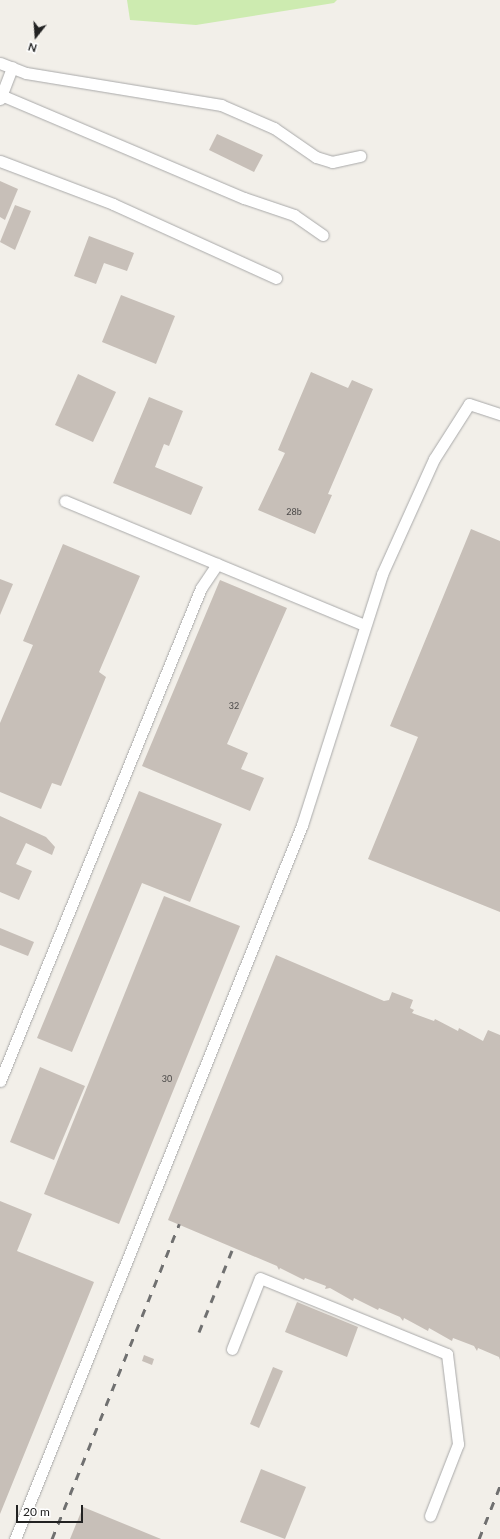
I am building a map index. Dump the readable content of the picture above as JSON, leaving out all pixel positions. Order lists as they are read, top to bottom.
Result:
{
  "house_numbers": ["28b", "32", "30"],
  "scale_bar": "20 m",
  "north": "bottom"
}
